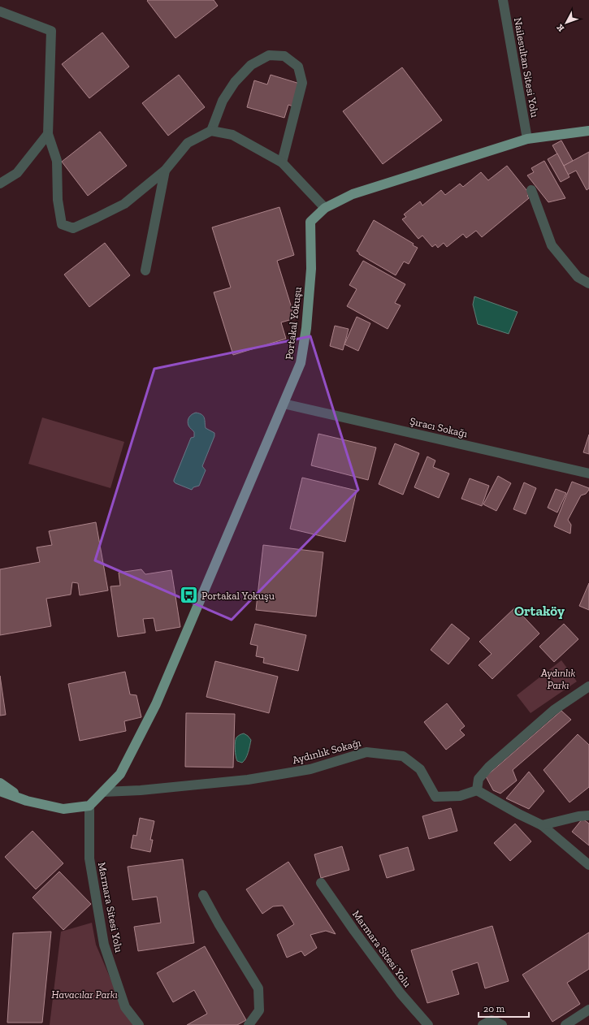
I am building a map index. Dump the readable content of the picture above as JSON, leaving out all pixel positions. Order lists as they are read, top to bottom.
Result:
{
  "streets": {
    "main road": ["Portakal Yokuşu"],
    "street": [
      "Nailesultan Sitesi Yolu",
      "Şıracı Sokağı",
      "Aydınlık Sokağı",
      "Marmara Sitesi Yolu"
    ]
  },
  "crossings": [
    ["Nailesultan Sitesi Yolu", "Portakal Yokuşu"],
    ["Portakal Yokuşu", "Şıracı Sokağı"],
    ["Portakal Yokuşu", "Aydınlık Sokağı"],
    ["Portakal Yokuşu", "Marmara Sitesi Yolu"]
  ],
  "districts": ["Ortaköy"],
  "parks": ["Aydınlık Parkı", "Havacılar Parkı"],
  "places": {
    "bus stop": ["Portakal Yokuşu"]
  },
  "scale_bar": "20 m",
  "north": "bottom left"
}
